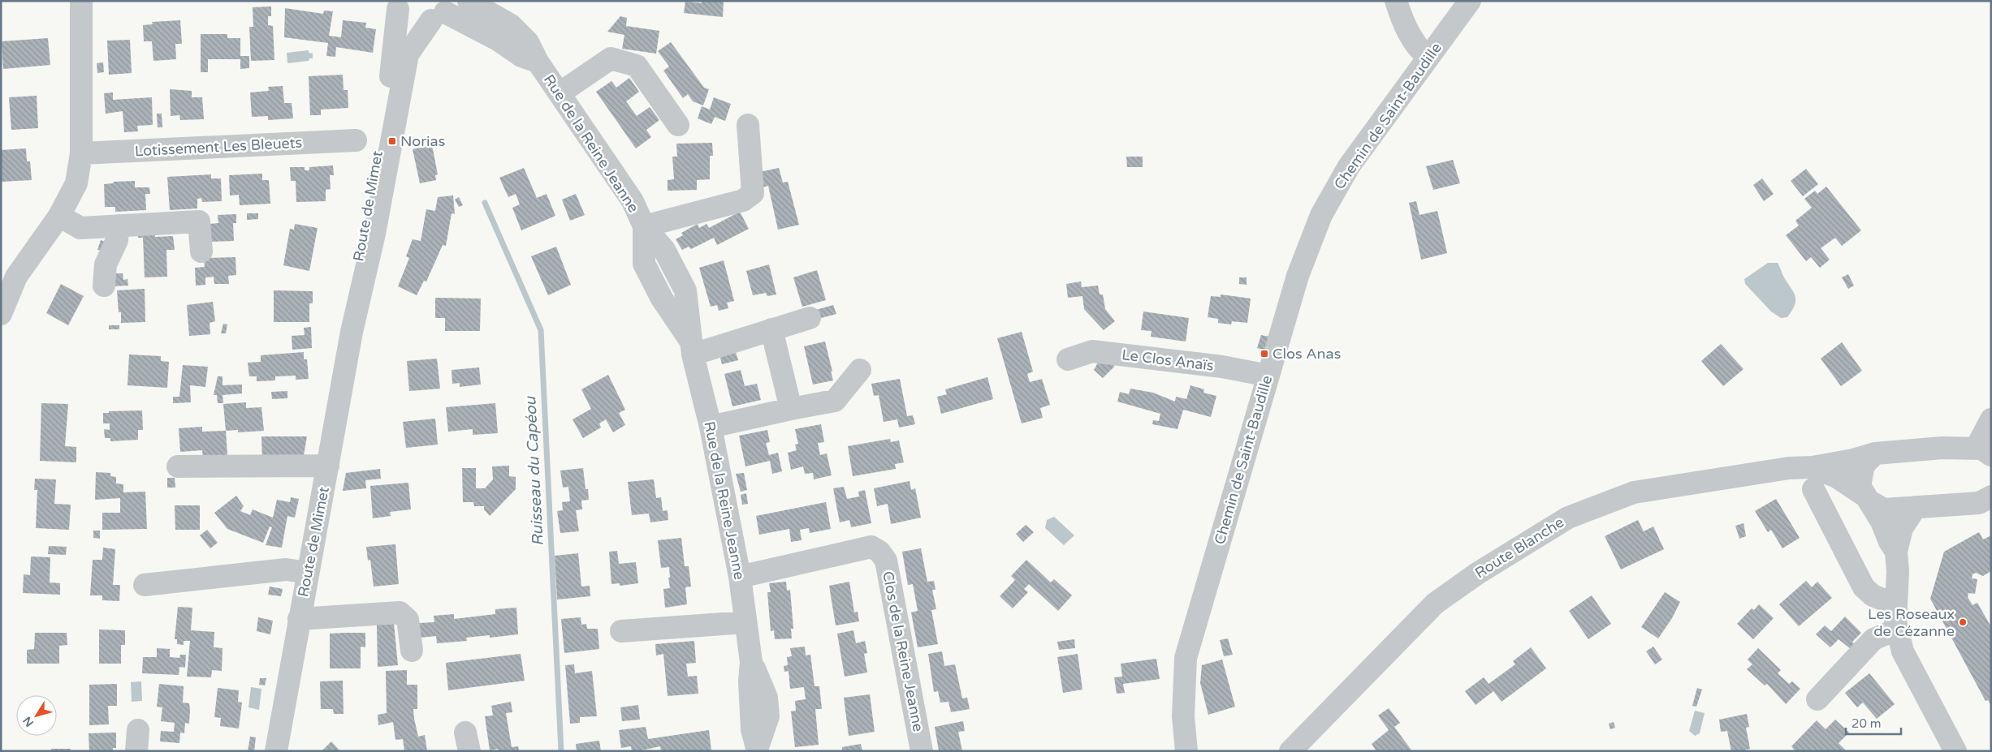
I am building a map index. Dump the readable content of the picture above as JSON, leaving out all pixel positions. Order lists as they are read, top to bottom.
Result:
{
  "streets": {
    "street": [
      "Chemin de Saint-Baudille",
      "Rue de la Reine Jeanne",
      "Lotissement Les Bleuets",
      "Route de Mimet",
      "Le Clos Anaïs",
      "Route Blanche",
      "Clos de la Reine Jeanne"
    ]
  },
  "crossings": [
    ["Chemin de Saint-Baudille", "Le Clos Anaïs"],
    ["Rue de la Reine Jeanne", "Route de Mimet"],
    ["Rue de la Reine Jeanne", "Clos de la Reine Jeanne"]
  ],
  "water": ["Ruisseau du Capéou"],
  "places": {
    "transit": ["Norias", "Clos Anas"],
    "other": ["Les Roseaux de Cézanne"]
  },
  "scale_bar": "20 m",
  "north": "bottom left"
}
